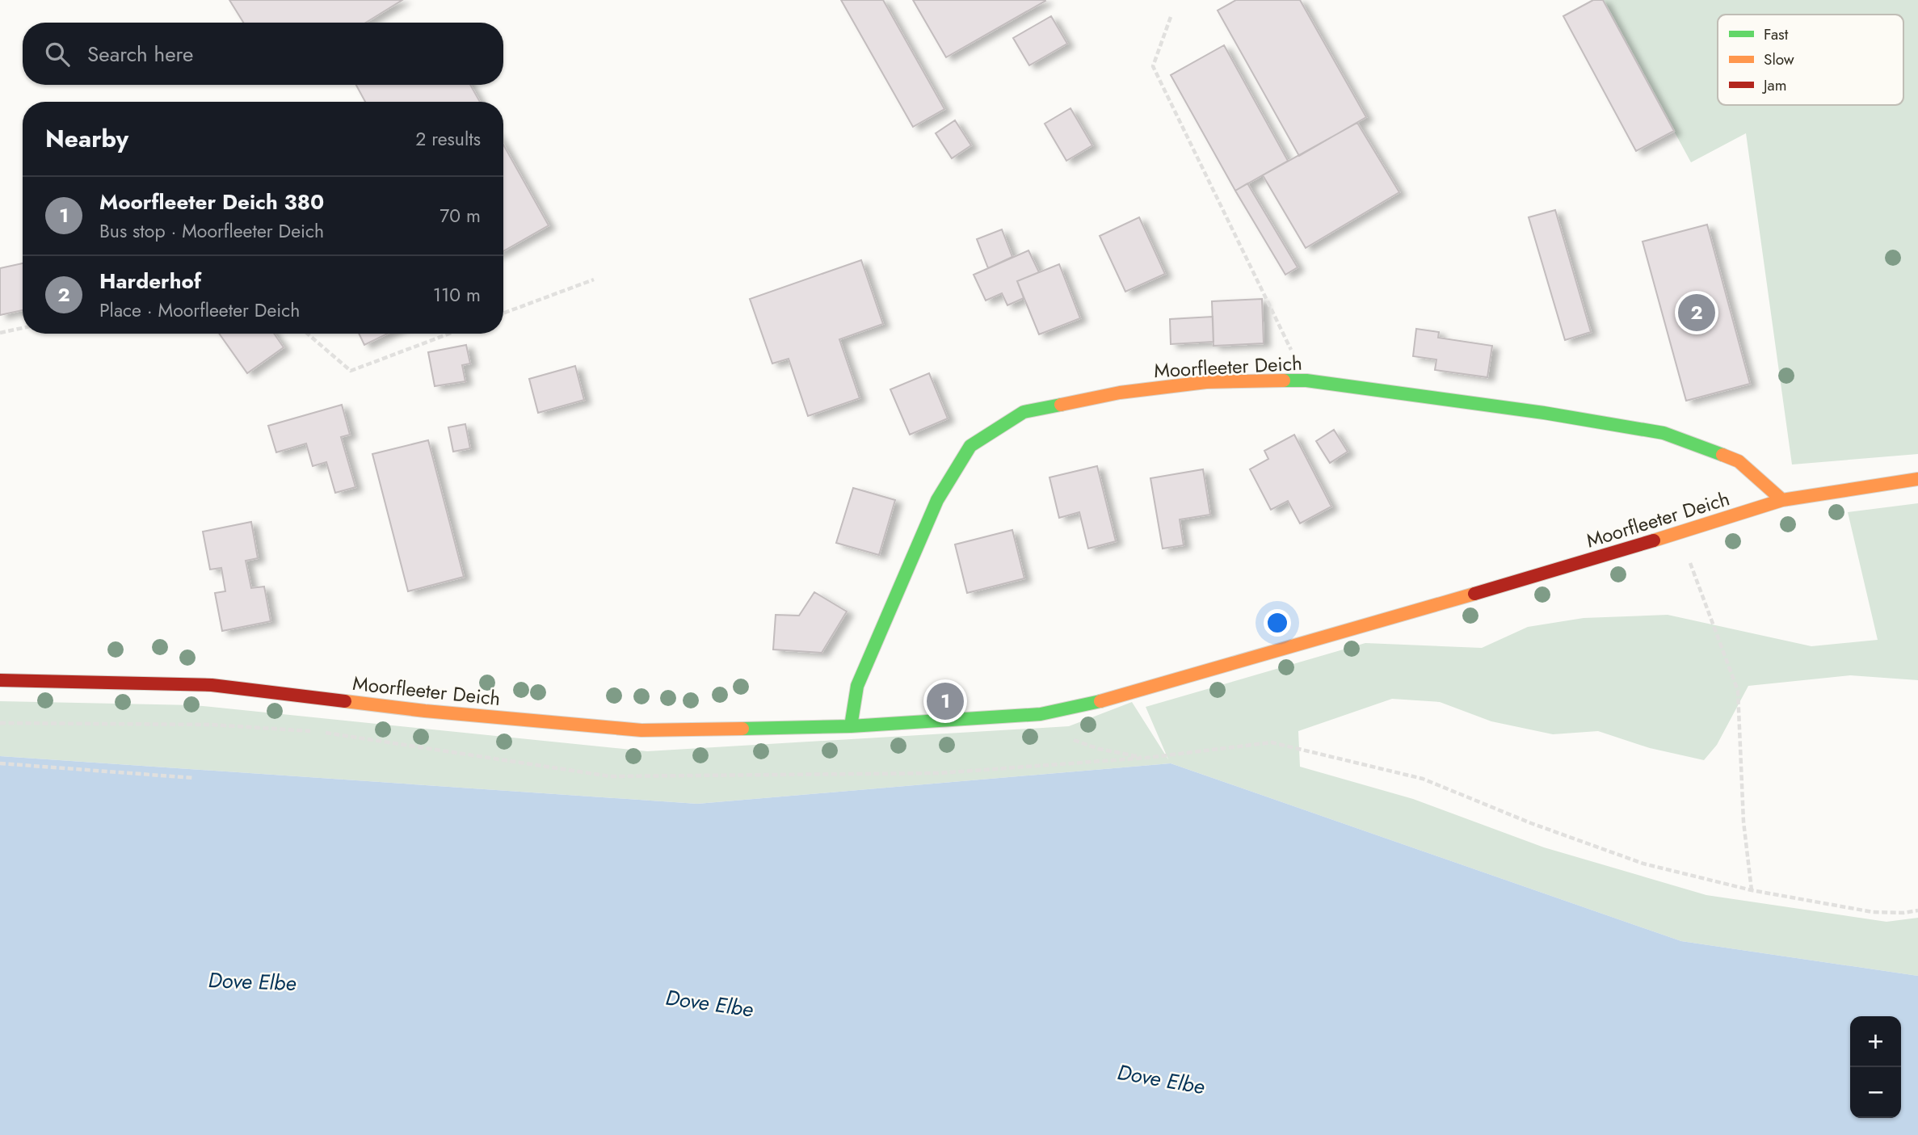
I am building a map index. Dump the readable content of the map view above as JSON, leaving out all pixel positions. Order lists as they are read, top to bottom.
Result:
{
  "streets": {
    "street": ["Moorfleeter Deich"]
  },
  "water": ["Dove Elbe"],
  "legend": ["Fast", "Slow", "Jam"],
  "page": {
    "search": "Search here",
    "heading": ["Nearby", "2 results"],
    "list": [
      {
        "mark": "1",
        "name": "Moorfleeter Deich 380",
        "note": "Bus stop · Moorfleeter Deich",
        "value": "70 m"
      },
      {
        "mark": "2",
        "name": "Harderhof",
        "note": "Place · Moorfleeter Deich",
        "value": "110 m"
      }
    ],
    "pins": ["2", "1"],
    "map_buttons": ["+", "−"]
  }
}
